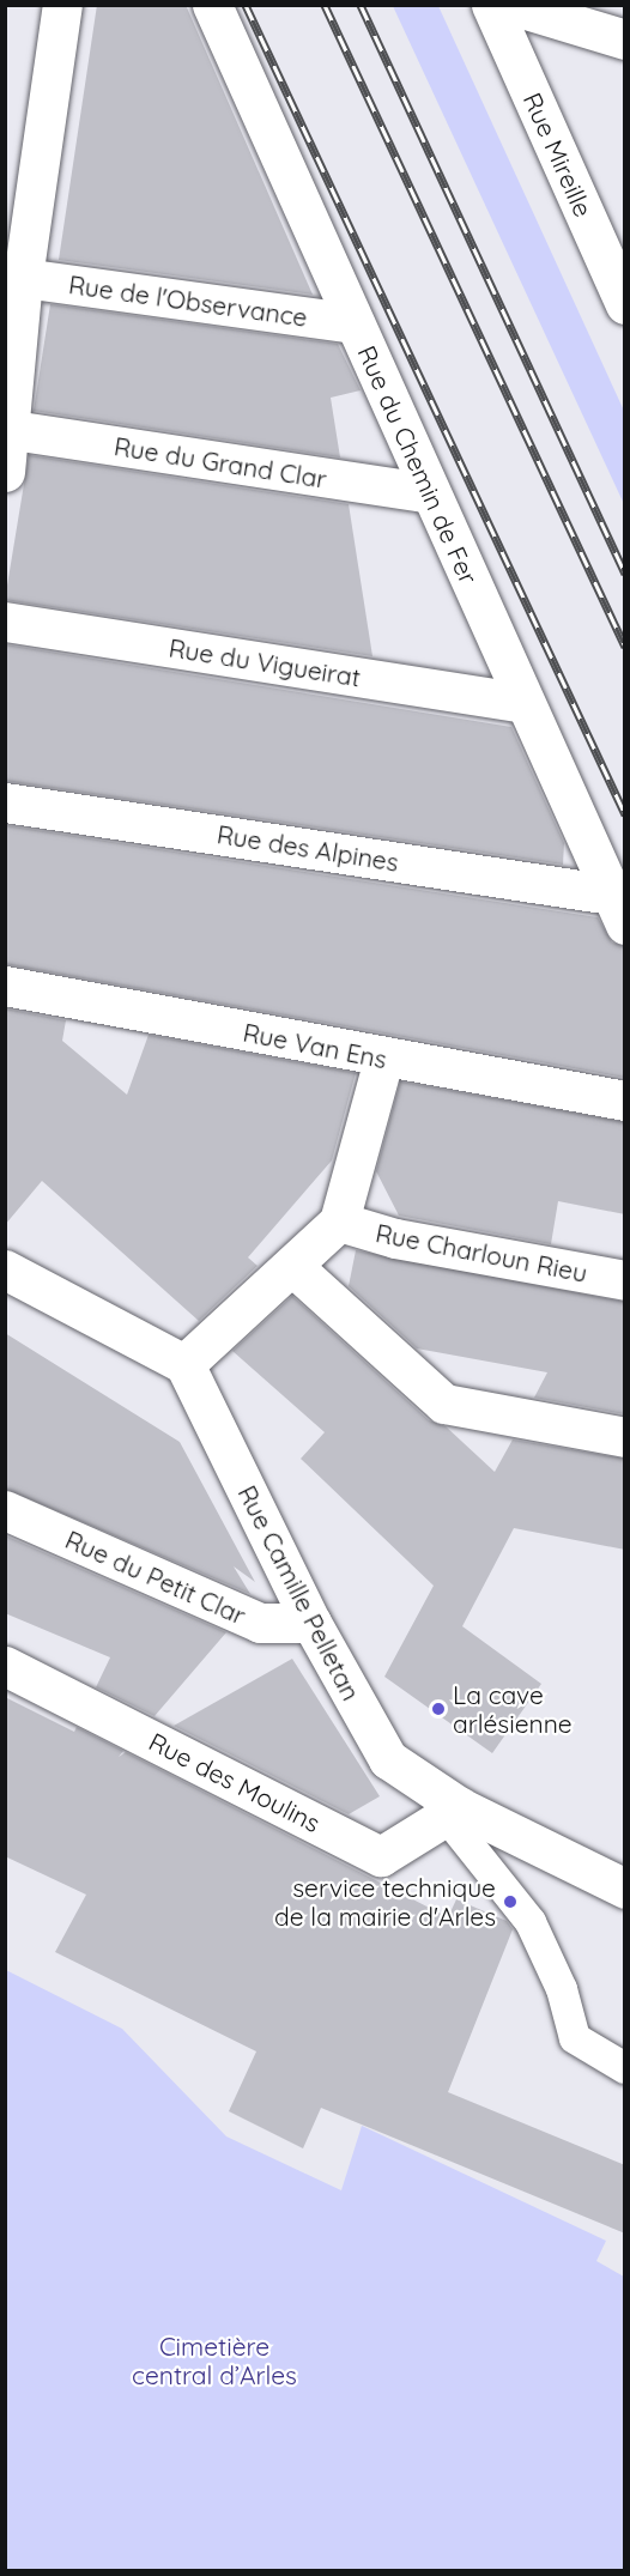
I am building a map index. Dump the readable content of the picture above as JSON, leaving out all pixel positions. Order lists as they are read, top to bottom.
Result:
{
  "streets": {
    "street": [
      "Rue Mireille",
      "Rue de l'Observance",
      "Rue du Grand Clar",
      "Rue du Chemin de Fer",
      "Rue du Vigueirat",
      "Rue des Alpines",
      "Rue Van Ens",
      "Rue Charloun Rieu",
      "Rue du Petit Clar",
      "Rue Camille Pelletan",
      "Rue des Moulins"
    ]
  },
  "crossings": [
    ["Rue de l'Observance", "Rue du Chemin de Fer"],
    ["Rue du Grand Clar", "Rue du Chemin de Fer"],
    ["Rue du Chemin de Fer", "Rue du Vigueirat"],
    ["Rue du Chemin de Fer", "Rue des Alpines"],
    ["Rue du Petit Clar", "Rue Camille Pelletan"],
    ["Rue Camille Pelletan", "Rue des Moulins"]
  ],
  "parks": ["Cimetière central d’Arles"],
  "places": ["La cave arlésienne", "service technique de la mairie d'Arles"]
}
